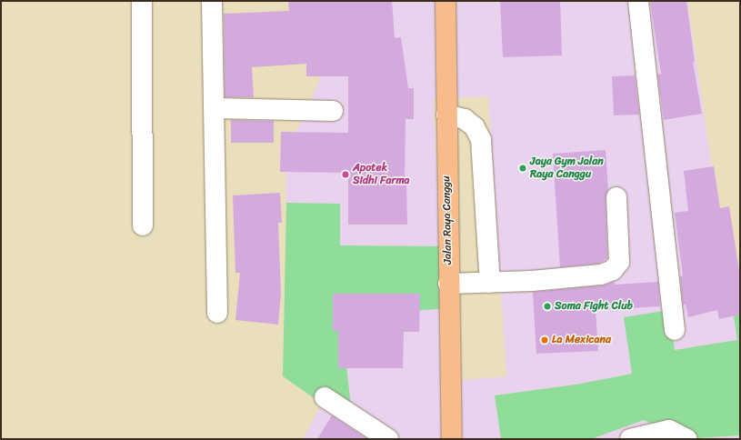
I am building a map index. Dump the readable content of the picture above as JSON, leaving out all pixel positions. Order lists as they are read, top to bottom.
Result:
{
  "streets": {
    "main road": ["Jalan Raya Canggu"]
  },
  "places": [
    "Jaya Gym Jalan Raya Canggu",
    "Apotek Sidhi Farma",
    "Soma Fight Club",
    "La Mexicana"
  ]
}
